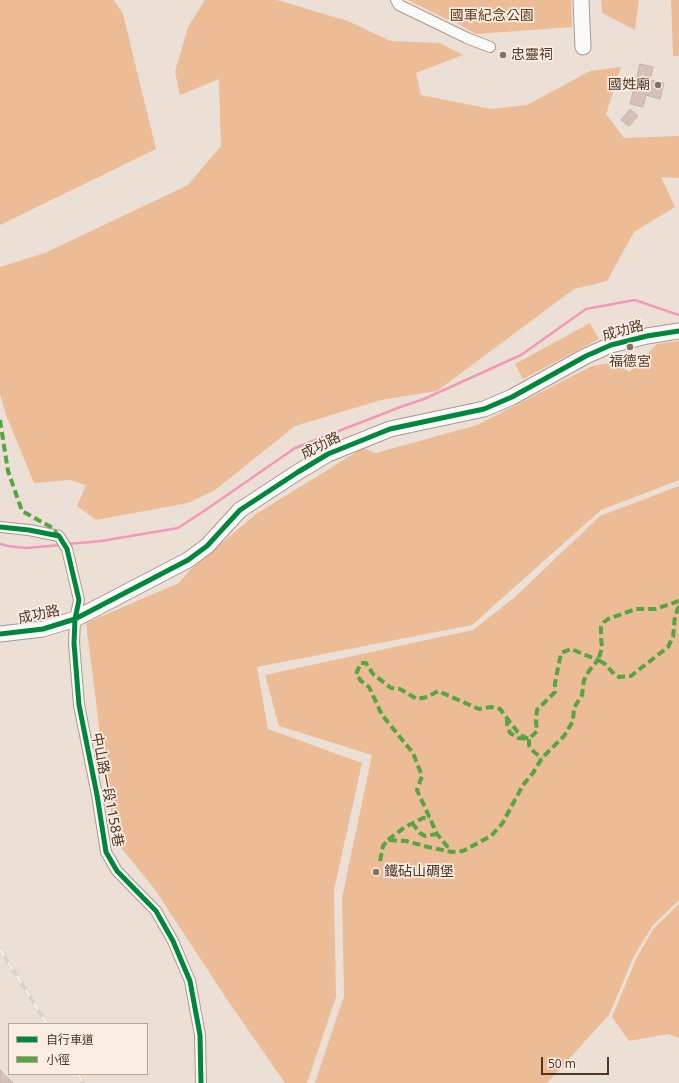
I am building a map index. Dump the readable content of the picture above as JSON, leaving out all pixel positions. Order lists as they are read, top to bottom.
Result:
{
  "streets": {
    "street": ["成功路", "中山路一段1158巷"]
  },
  "crossings": [
    ["成功路", "中山路一段1158巷"]
  ],
  "parks": ["國軍紀念公園"],
  "places": [
    "忠靈祠",
    "國姓廟",
    "福德宮",
    "鐵砧山碉堡"
  ],
  "legend": ["自行車道", "小徑"],
  "scale_bar": "50 m"
}
